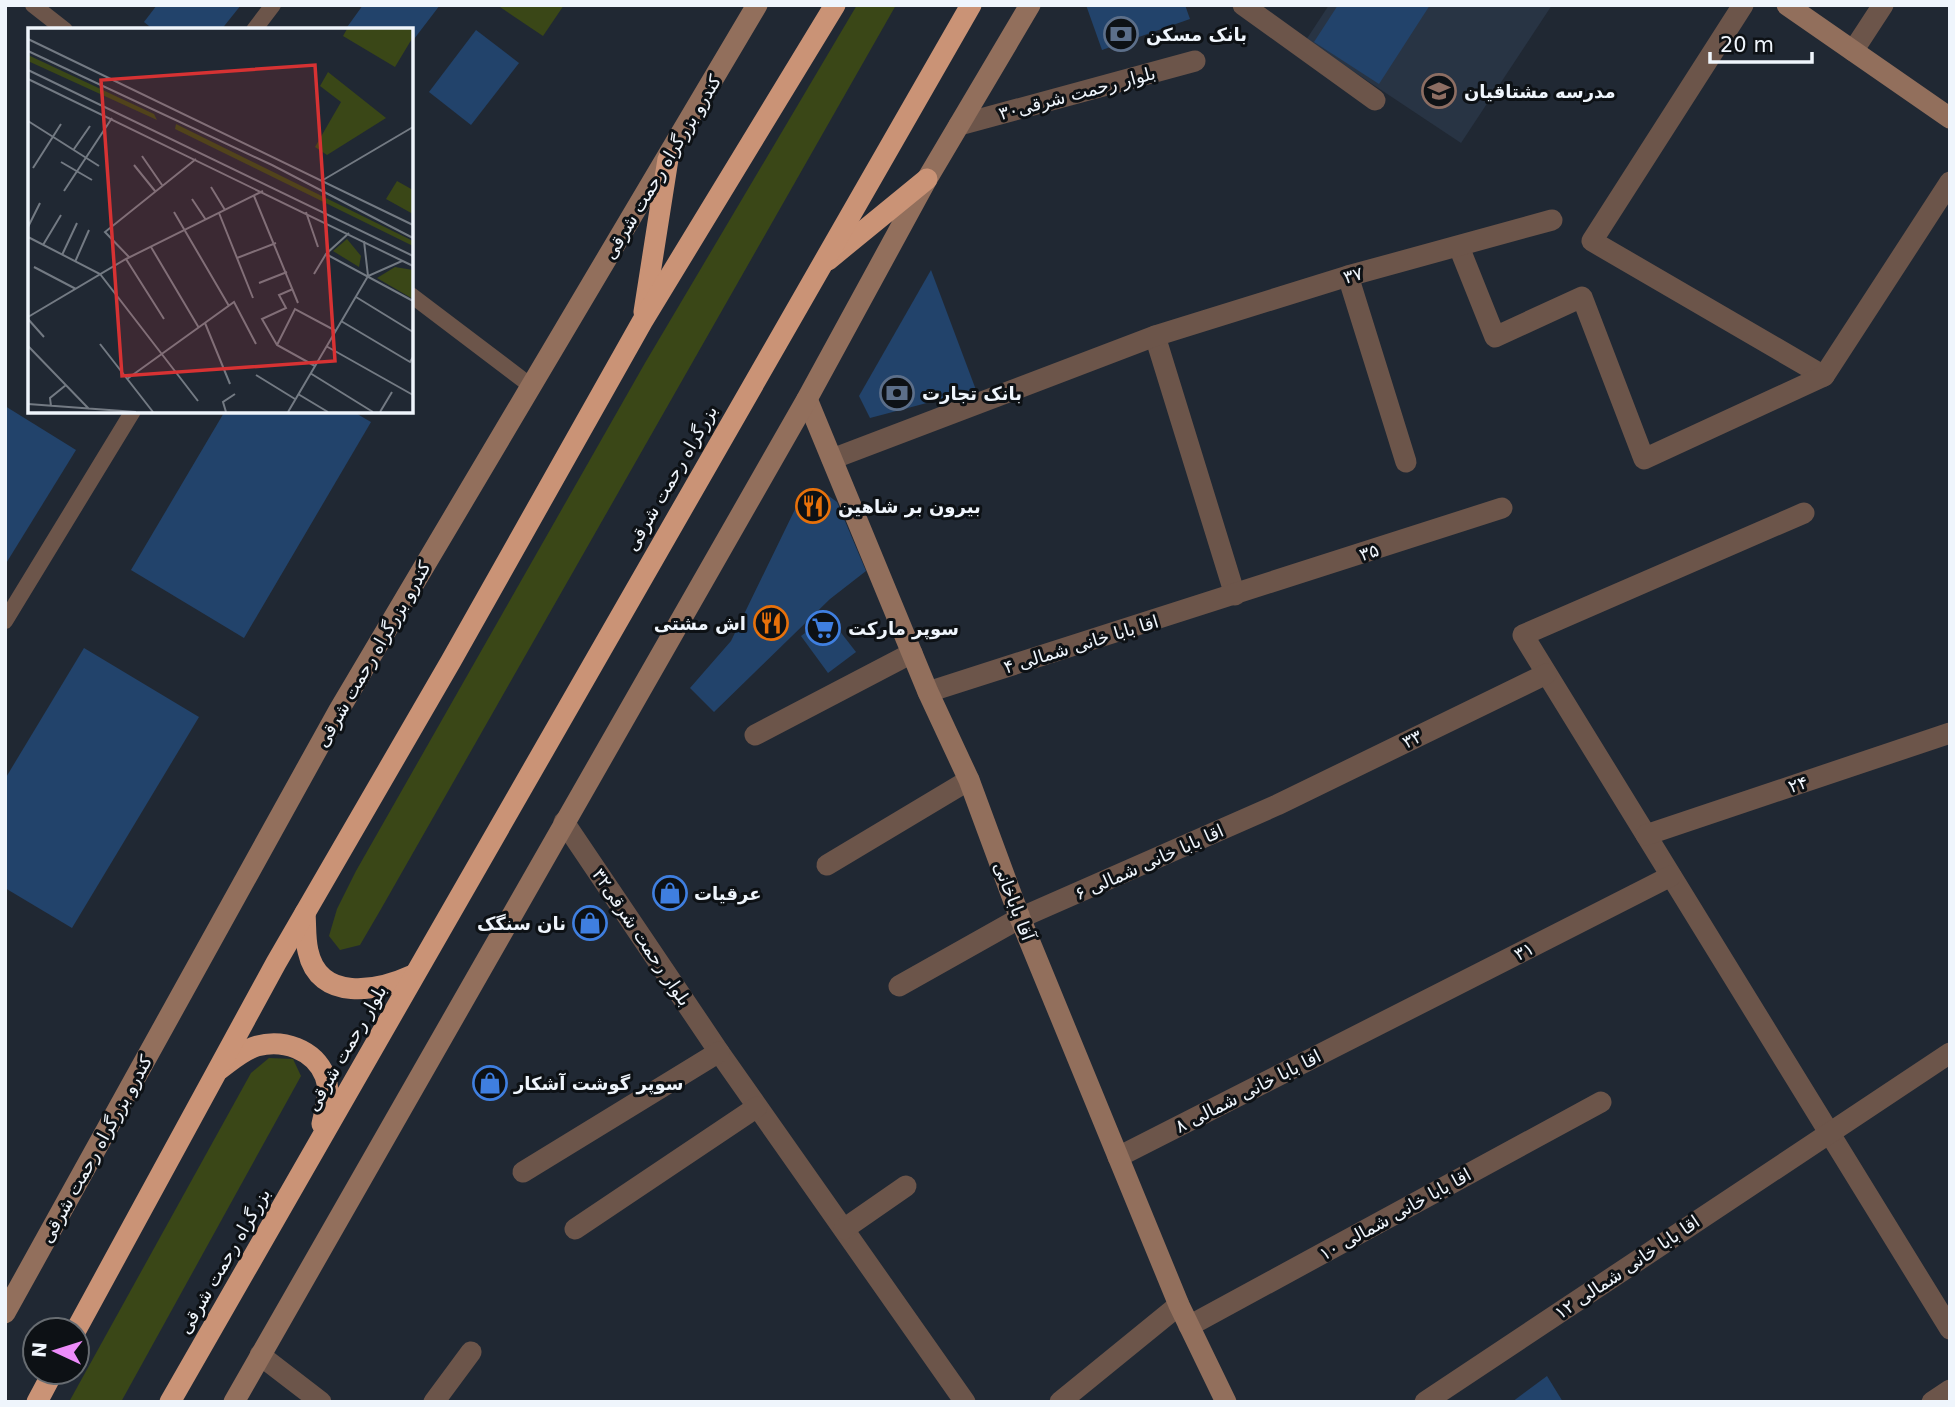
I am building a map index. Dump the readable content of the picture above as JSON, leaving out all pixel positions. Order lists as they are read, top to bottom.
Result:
{
  "streets": {
    "highway": ["بزرگراه رحمت شرقی", "بلوار رحمت شرقی"],
    "main road": ["کندرو بزرگراه رحمت شرقی", "آقا باباخانی"],
    "street": [
      "بلوار رحمت شرقی۳۰",
      "۳۷",
      "۳۵",
      "۴ اقا بابا خانی شمالی",
      "۳۳",
      "۲۴",
      "۶ اقا بابا خانی شمالی",
      "بلوار رحمت شرقی۳۲",
      "۳۱",
      "۸ اقا بابا خانی شمالی",
      "۱۰ اقا بابا خانی شمالی",
      "۱۲ اقا بابا خانی شمالی"
    ]
  },
  "crossings": [
    ["۳۷", "آقا باباخانی"],
    ["بزرگراه رحمت شرقی", "بلوار رحمت شرقی"],
    ["۳۵", "۴ اقا بابا خانی شمالی"],
    ["۴ اقا بابا خانی شمالی", "آقا باباخانی"],
    ["۳۳", "۶ اقا بابا خانی شمالی"],
    ["۶ اقا بابا خانی شمالی", "آقا باباخانی"],
    ["آقا باباخانی", "۸ اقا بابا خانی شمالی"],
    ["آقا باباخانی", "۱۰ اقا بابا خانی شمالی"],
    ["۳۱", "۸ اقا بابا خانی شمالی"]
  ],
  "places": {
    "bank": ["بانک مسکن", "بانک تجارت"],
    "school or university": ["مدرسه مشتاقیان"],
    "restaurant": ["بیرون بر شاهین", "اش مشتی"],
    "supermarket": ["سوپر مارکت"],
    "shop": ["عرقیات", "نان سنگک", "سوپر گوشت آشکار"]
  },
  "scale_bar": "20 m",
  "north": "left"
}
